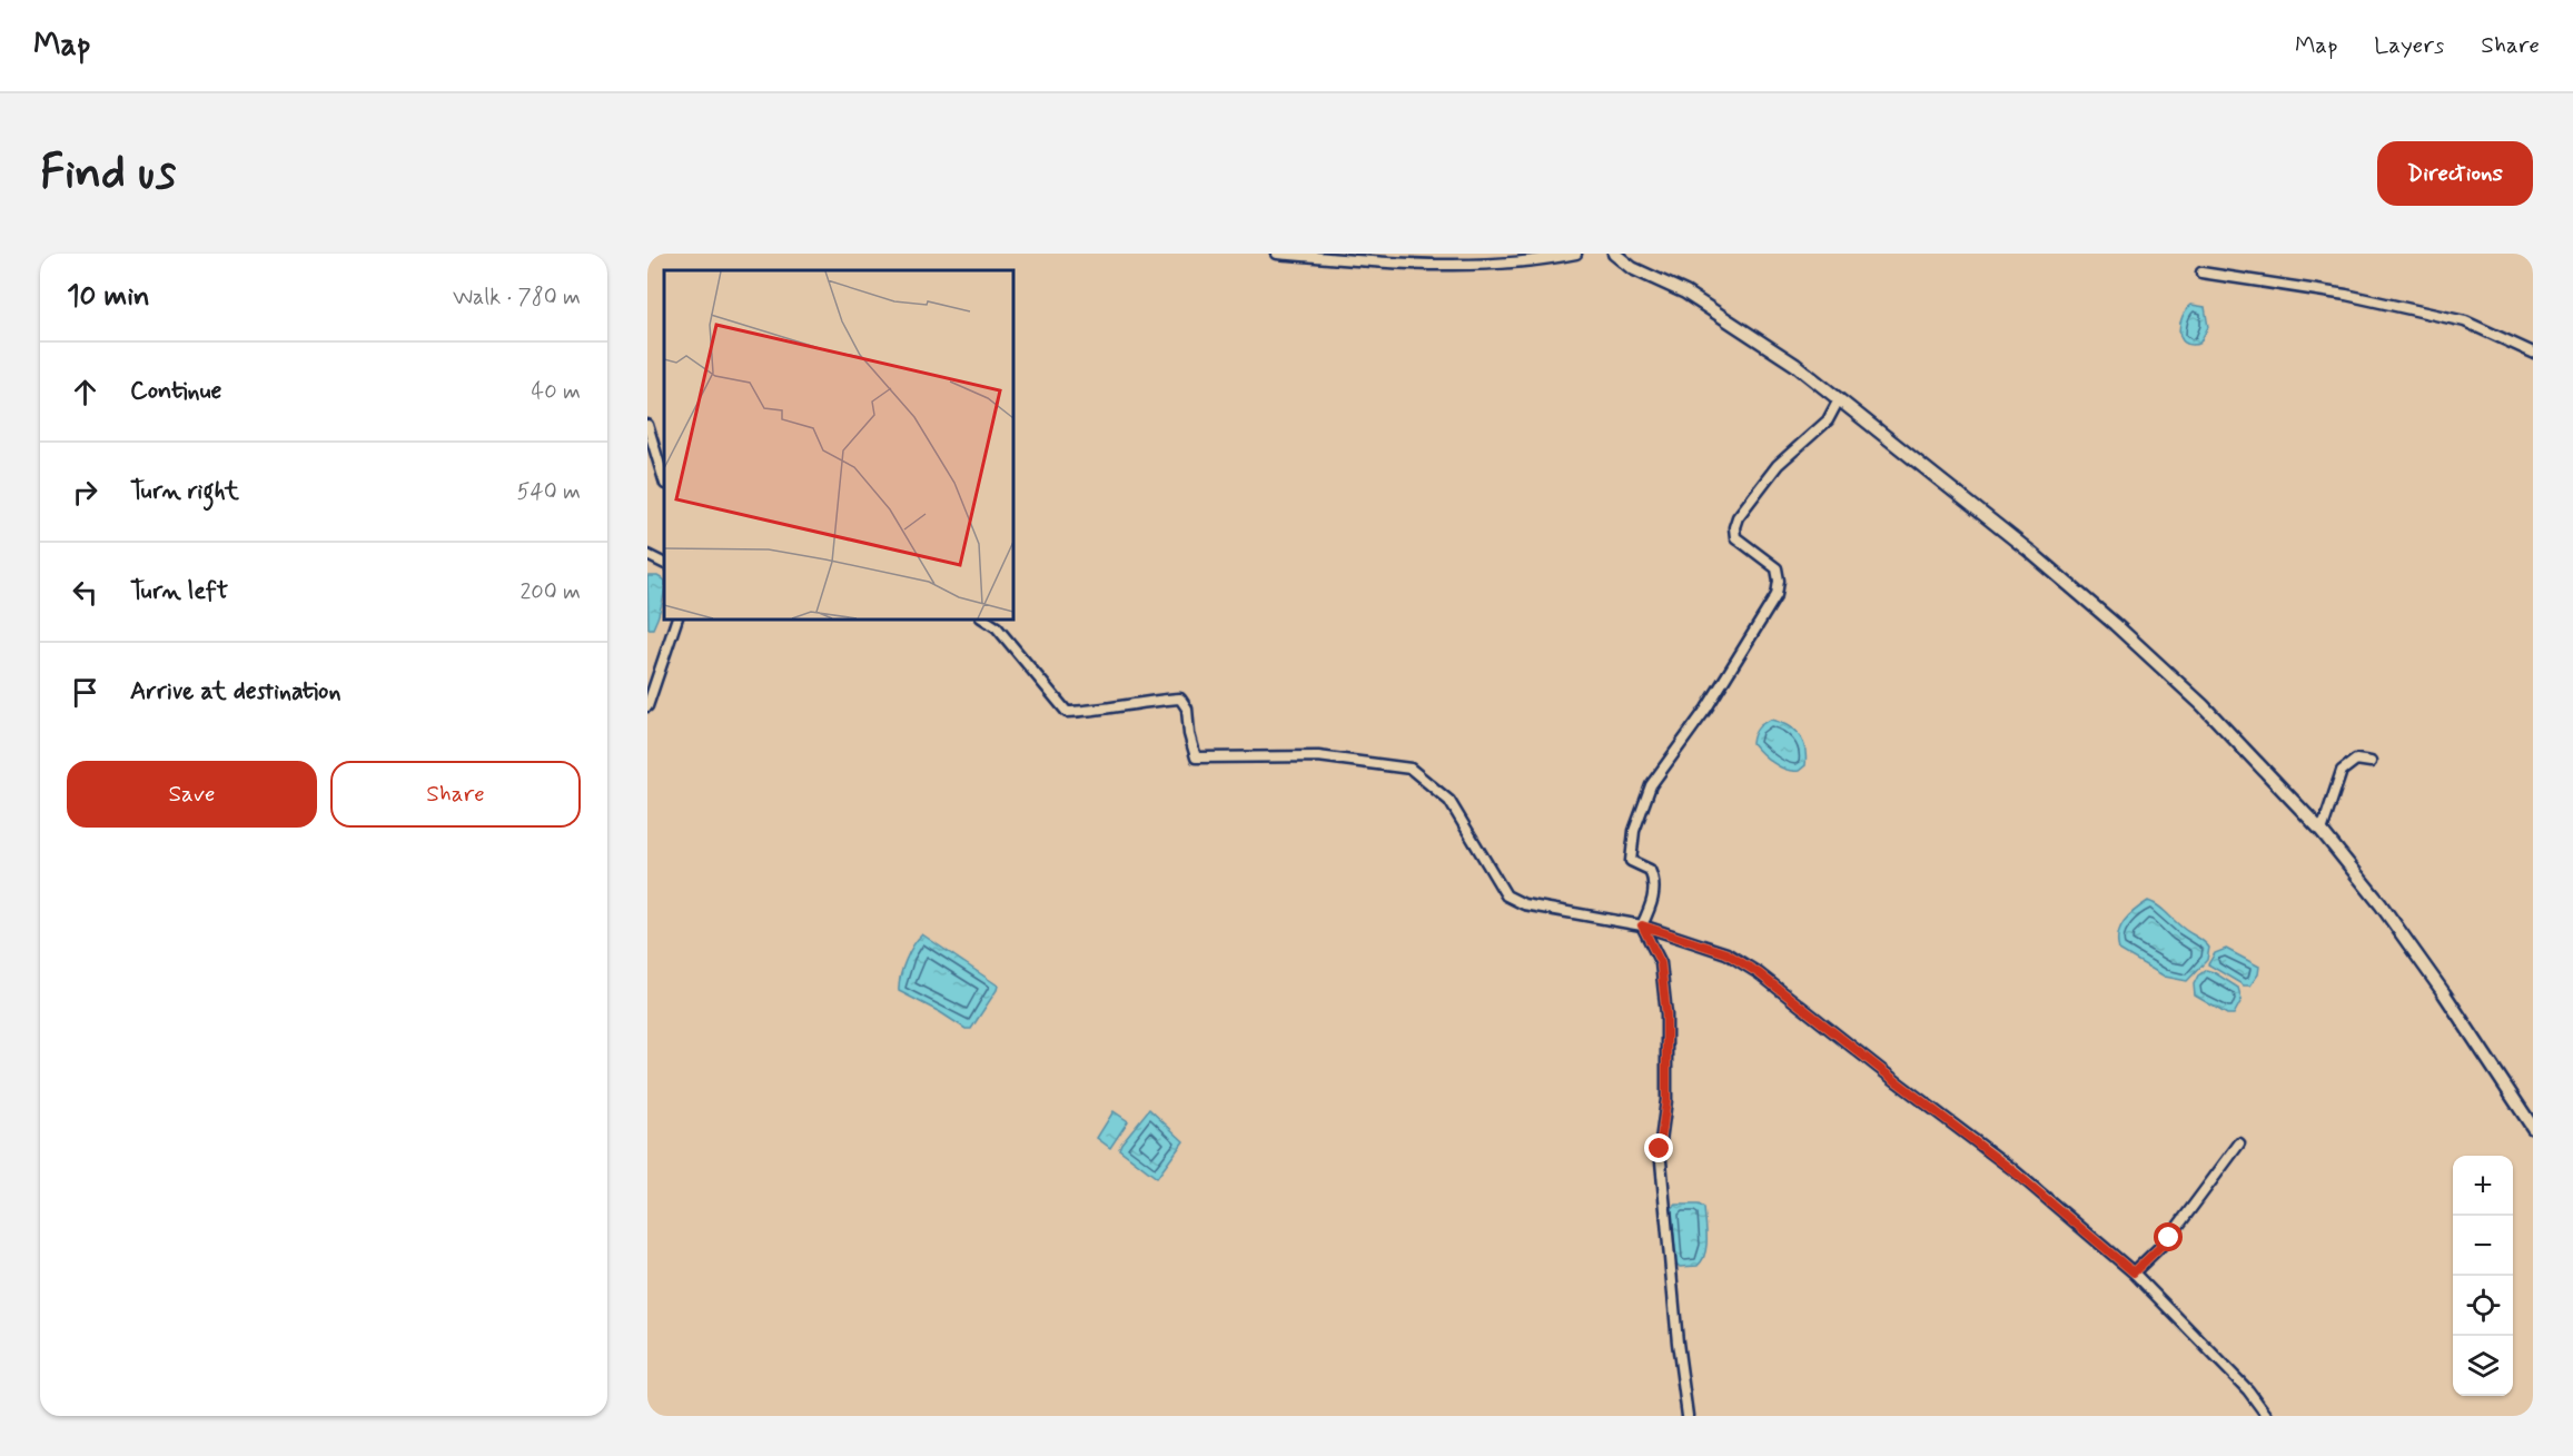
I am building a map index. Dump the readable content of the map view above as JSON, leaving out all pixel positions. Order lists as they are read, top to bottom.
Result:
{
  "page": {
    "header": "Map",
    "nav": ["Map", "Layers", "Share"],
    "buttons": [
      "Directions",
      ["Save", "Share"]
    ],
    "title": "Find us",
    "heading": ["10 min", "Walk · 780 m"],
    "list": [
      ["Continue", "40 m"],
      ["Turn right", "540 m"],
      ["Turn left", "200 m"],
      "Arrive at destination"
    ],
    "map_buttons": ["+", "−"]
  }
}
